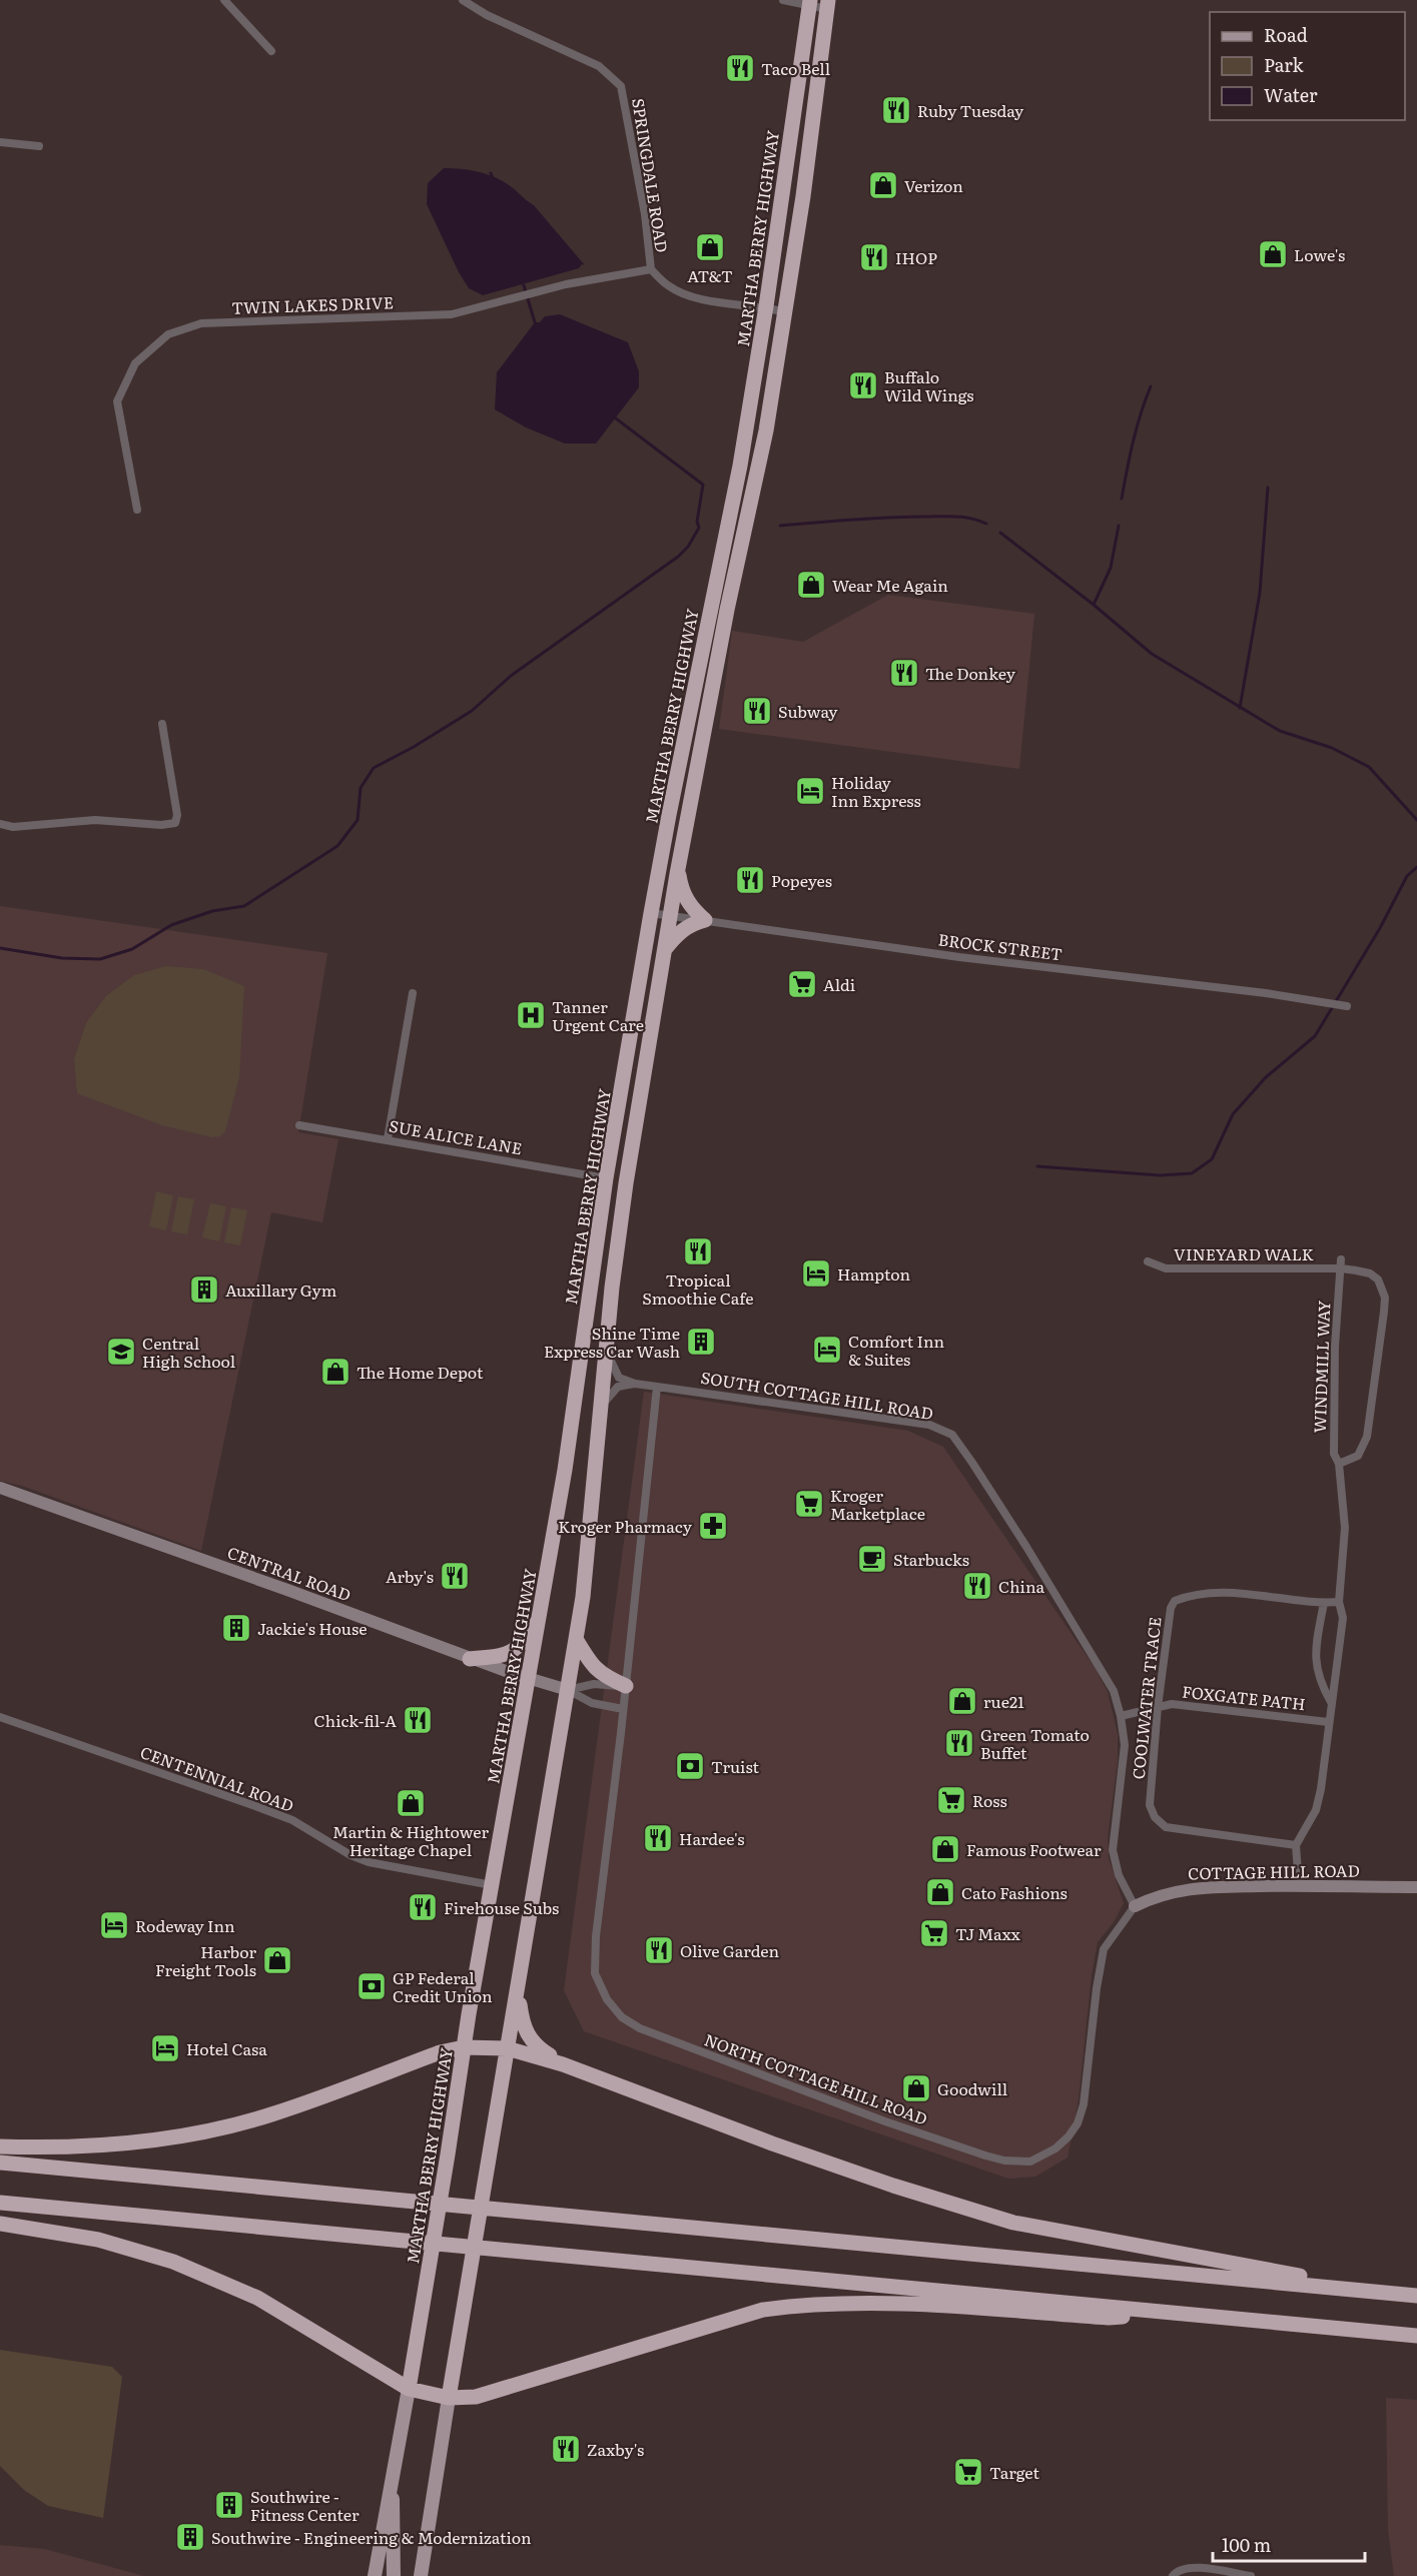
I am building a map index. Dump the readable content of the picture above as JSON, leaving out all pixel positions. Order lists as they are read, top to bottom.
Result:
{
  "streets": {
    "highway": ["MARTHA BERRY HIGHWAY"],
    "street": [
      "SPRINGDALE ROAD",
      "TWIN LAKES DRIVE",
      "BROCK STREET",
      "SUE ALICE LANE",
      "VINEYARD WALK",
      "WINDMILL WAY",
      "SOUTH COTTAGE HILL ROAD",
      "CENTRAL ROAD",
      "FOXGATE PATH",
      "COOLWATER TRACE",
      "CENTENNIAL ROAD",
      "COTTAGE HILL ROAD",
      "NORTH COTTAGE HILL ROAD"
    ]
  },
  "crossings": [
    ["SPRINGDALE ROAD", "MARTHA BERRY HIGHWAY"],
    ["SPRINGDALE ROAD", "TWIN LAKES DRIVE"],
    ["MARTHA BERRY HIGHWAY", "BROCK STREET"],
    ["MARTHA BERRY HIGHWAY", "SUE ALICE LANE"],
    ["MARTHA BERRY HIGHWAY", "CENTRAL ROAD"],
    ["MARTHA BERRY HIGHWAY", "CENTENNIAL ROAD"],
    ["VINEYARD WALK", "WINDMILL WAY"],
    ["WINDMILL WAY", "FOXGATE PATH"],
    ["WINDMILL WAY", "COOLWATER TRACE"],
    ["SOUTH COTTAGE HILL ROAD", "FOXGATE PATH"],
    ["SOUTH COTTAGE HILL ROAD", "COTTAGE HILL ROAD"],
    ["SOUTH COTTAGE HILL ROAD", "NORTH COTTAGE HILL ROAD"],
    ["CENTRAL ROAD", "NORTH COTTAGE HILL ROAD"],
    ["FOXGATE PATH", "COOLWATER TRACE"],
    ["COTTAGE HILL ROAD", "NORTH COTTAGE HILL ROAD"]
  ],
  "places": {
    "restaurant": [
      "Taco Bell",
      "Ruby Tuesday",
      "IHOP",
      "Buffalo Wild Wings",
      "The Donkey",
      "Subway",
      "Popeyes",
      "Tropical Smoothie Cafe",
      "Arby's",
      "China",
      "Chick-fil-A",
      "Green Tomato Buffet",
      "Hardee's",
      "Firehouse Subs",
      "Olive Garden",
      "Zaxby's"
    ],
    "shop": [
      "Verizon",
      "AT&T",
      "Lowe's",
      "Wear Me Again",
      "The Home Depot",
      "rue21",
      "Martin & Hightower Heritage Chapel",
      "Famous Footwear",
      "Cato Fashions",
      "Harbor Freight Tools",
      "Goodwill"
    ],
    "hotel": [
      "Holiday Inn Express",
      "Hampton",
      "Comfort Inn & Suites",
      "Rodeway Inn",
      "Hotel Casa"
    ],
    "supermarket": [
      "Aldi",
      "Kroger Marketplace",
      "Ross",
      "TJ Maxx",
      "Target"
    ],
    "hospital": ["Tanner Urgent Care"],
    "building": [
      "Auxillary Gym",
      "Shine Time Express Car Wash",
      "Jackie's House",
      "Southwire - Fitness Center",
      "Southwire - Engineering & Modernization"
    ],
    "school or university": ["Central High School"],
    "pharmacy": ["Kroger Pharmacy"],
    "cafe": ["Starbucks"],
    "bank": ["Truist", "GP Federal Credit Union"]
  },
  "legend": ["Road", "Park", "Water"],
  "scale_bar": "100 m"
}
